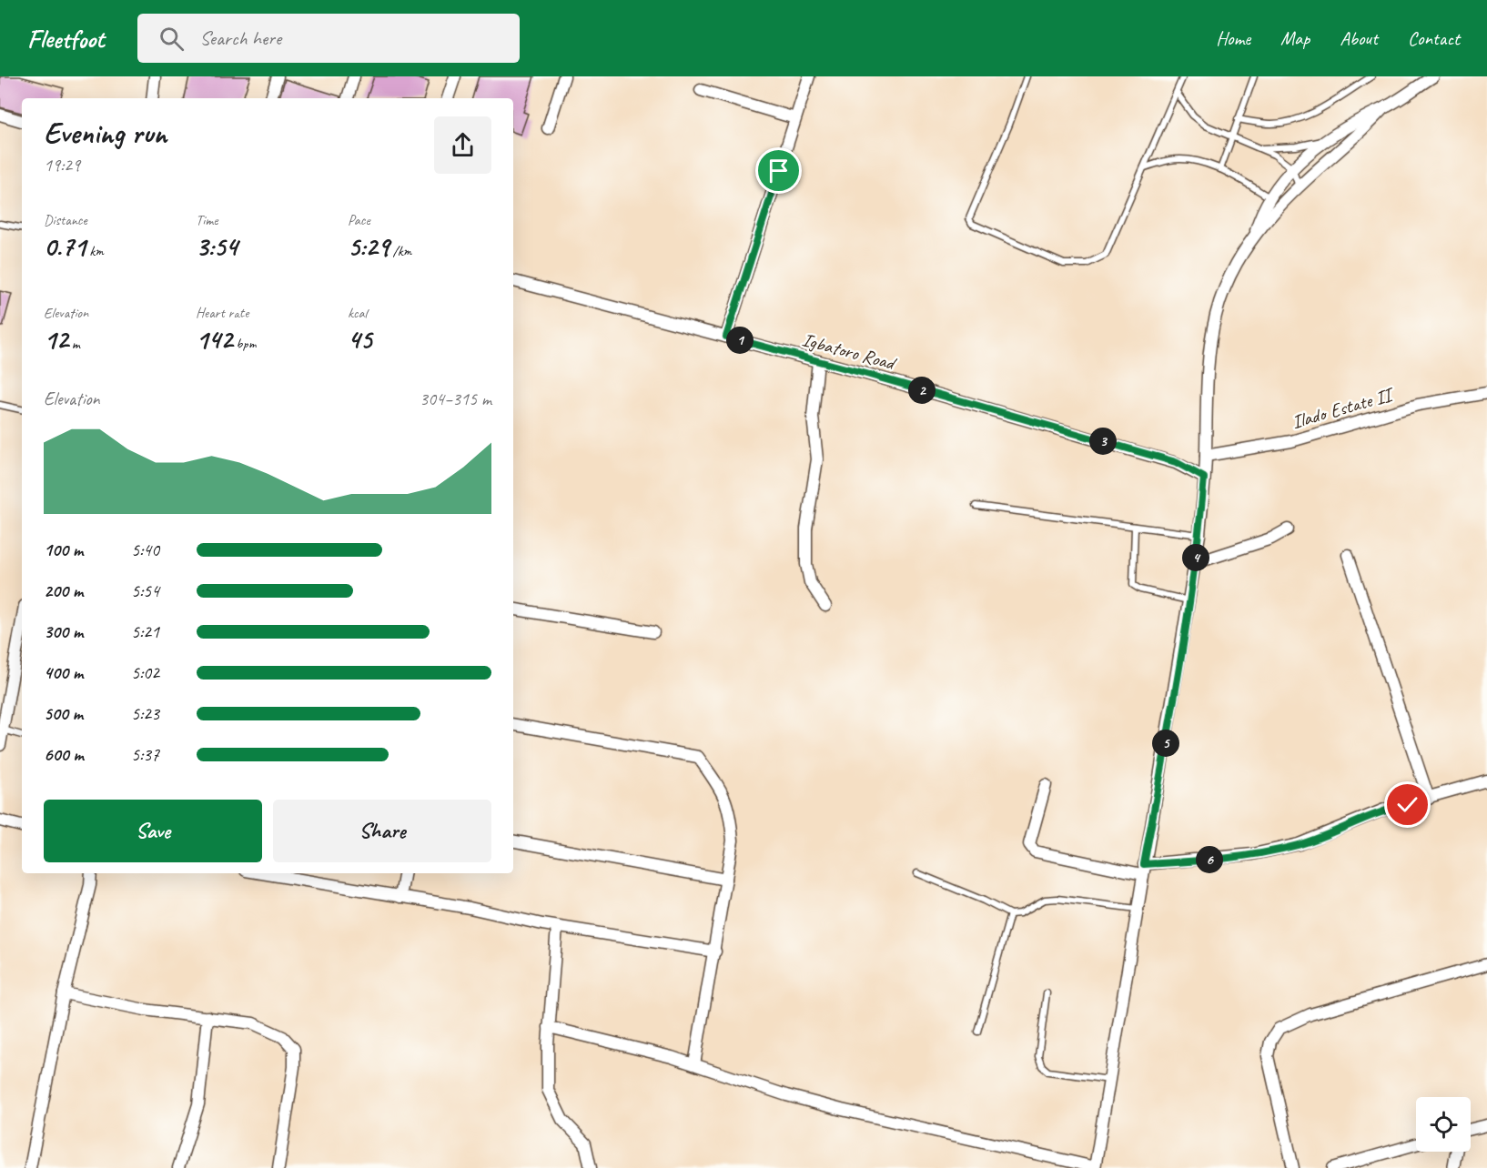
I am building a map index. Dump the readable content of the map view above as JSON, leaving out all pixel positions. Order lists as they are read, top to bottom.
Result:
{
  "streets": {
    "street": ["Igbatoro Road", "Ilado Estate II"]
  },
  "page": {
    "header": "Fleetfoot",
    "search": "Search here",
    "nav": [
      "Home",
      "Map",
      "About",
      "Contact"
    ],
    "heading": ["Evening run", "19:29"],
    "stats": [
      ["Distance", "0.71 km"],
      ["Time", "3:54"],
      ["Pace", "5:29 /km"],
      ["Elevation", "12 m"],
      ["Heart rate", "142 bpm"],
      ["kcal", "45"]
    ],
    "pins": [
      "1",
      "2",
      "3",
      "4",
      "5",
      "6"
    ],
    "chart": ["Elevation", "304–315 m"],
    "list": [
      {
        "name": "100 m",
        "note": "5:40"
      },
      {
        "name": "200 m",
        "note": "5:54"
      },
      {
        "name": "300 m",
        "note": "5:21"
      },
      {
        "name": "400 m",
        "note": "5:02"
      },
      {
        "name": "500 m",
        "note": "5:23"
      },
      {
        "name": "600 m",
        "note": "5:37"
      }
    ],
    "buttons": ["Save", "Share"]
  }
}
